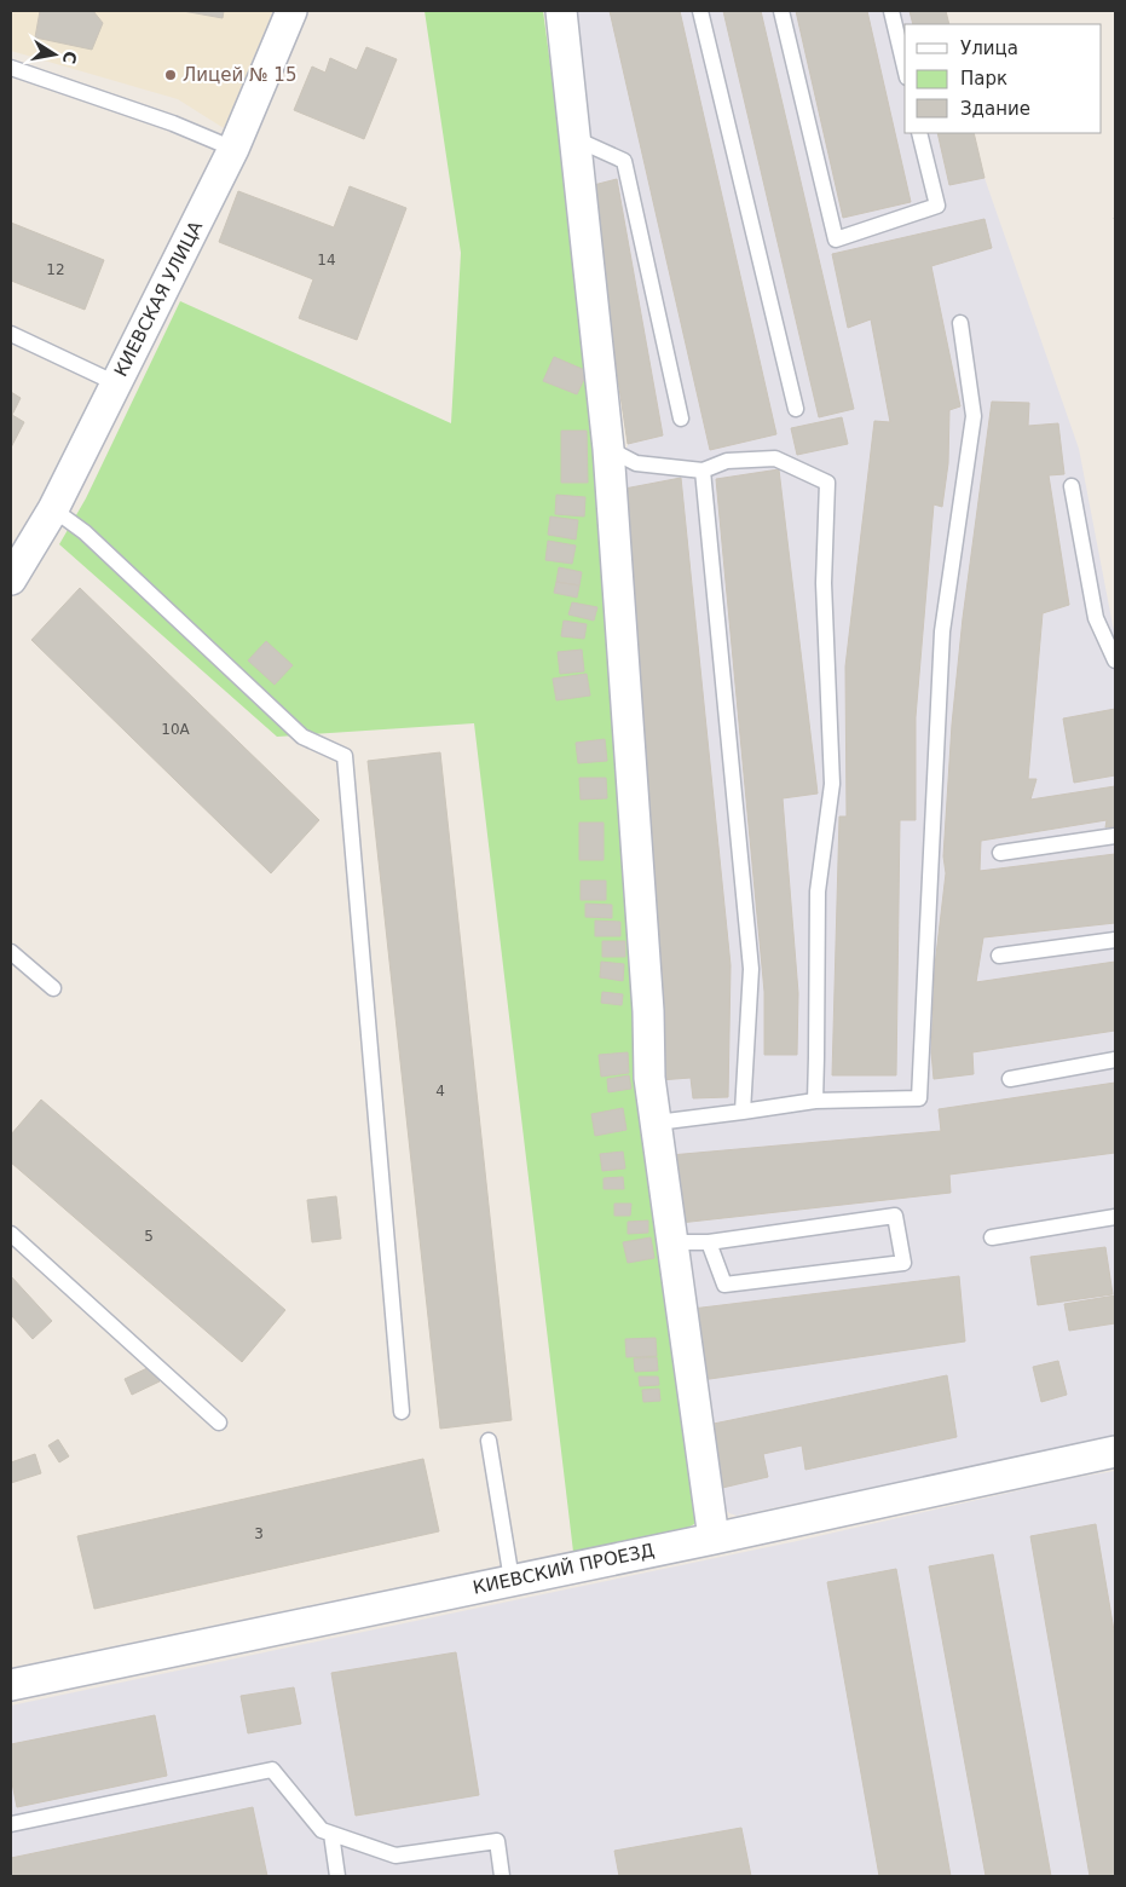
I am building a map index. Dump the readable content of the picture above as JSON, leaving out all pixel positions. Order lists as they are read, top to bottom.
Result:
{
  "streets": {
    "street": ["КИЕВСКАЯ УЛИЦА", "КИЕВСКИЙ ПРОЕЗД"]
  },
  "places": ["Лицей № 15"],
  "house_numbers": [
    "14",
    "12",
    "10А",
    "4",
    "5",
    "3"
  ],
  "legend": ["Улица", "Парк", "Здание"],
  "north": "right"
}
